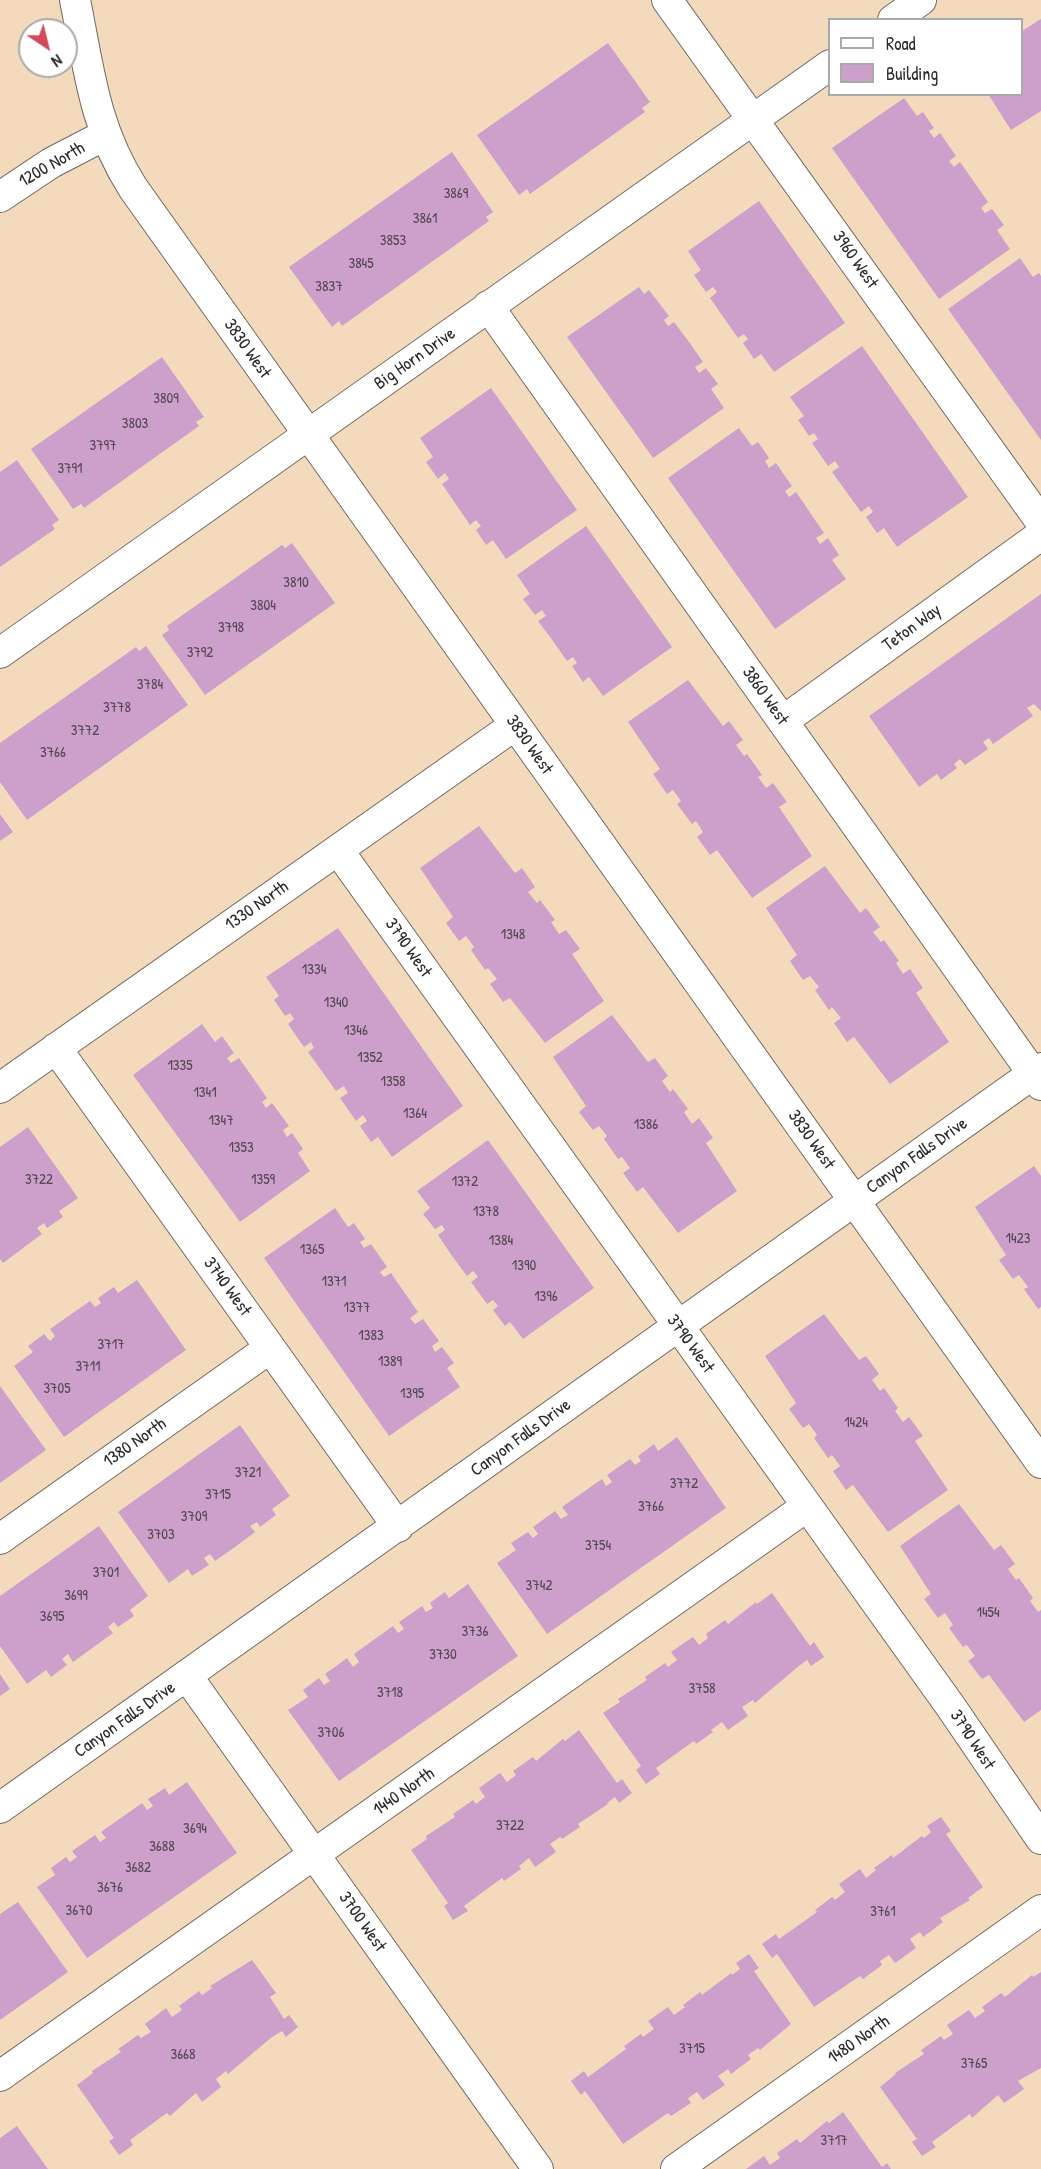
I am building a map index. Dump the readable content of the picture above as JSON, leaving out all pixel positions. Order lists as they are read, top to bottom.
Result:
{
  "streets": {
    "street": [
      "1200 North",
      "3960 West",
      "3830 West",
      "Big Horn Drive",
      "Teton Way",
      "3860 West",
      "1330 North",
      "3790 West",
      "Canyon Falls Drive",
      "3740 West",
      "1380 North",
      "1440 North",
      "3700 West",
      "1480 North"
    ]
  },
  "crossings": [
    ["1200 North", "3830 West"],
    ["3960 West", "Big Horn Drive"],
    ["3830 West", "Big Horn Drive"],
    ["3830 West", "1330 North"],
    ["3830 West", "Canyon Falls Drive"],
    ["Big Horn Drive", "3860 West"],
    ["Teton Way", "3860 West"],
    ["3860 West", "Canyon Falls Drive"],
    ["1330 North", "3790 West"],
    ["1330 North", "3740 West"],
    ["3790 West", "Canyon Falls Drive"],
    ["3790 West", "1440 North"],
    ["Canyon Falls Drive", "3740 West"],
    ["Canyon Falls Drive", "3700 West"],
    ["3740 West", "1380 North"],
    ["1440 North", "3700 West"]
  ],
  "house_numbers": [
    "3869",
    "3861",
    "3853",
    "3845",
    "3837",
    "3809",
    "3803",
    "3797",
    "3791",
    "3810",
    "3804",
    "3798",
    "3792",
    "3784",
    "3778",
    "3772",
    "3766",
    "1348",
    "1334",
    "1340",
    "1346",
    "1352",
    "1335",
    "1358",
    "1341",
    "1364",
    "1347",
    "1386",
    "1353",
    "3722",
    "1359",
    "1372",
    "1378",
    "1423",
    "1384",
    "1365",
    "1390",
    "1371",
    "1396",
    "1377",
    "1383",
    "3717",
    "1389",
    "3711",
    "3705",
    "1395",
    "1424",
    "3721",
    "3772",
    "3715",
    "3766",
    "3709",
    "3703",
    "3754",
    "3701",
    "3742",
    "3699",
    "1454",
    "3695",
    "3736",
    "3730",
    "3758",
    "3718",
    "3706",
    "3722",
    "3694",
    "3688",
    "3682",
    "3676",
    "3670",
    "3761",
    "3715",
    "3668",
    "3765",
    "3717"
  ],
  "legend": ["Road", "Building"],
  "north": "bottom right"
}
